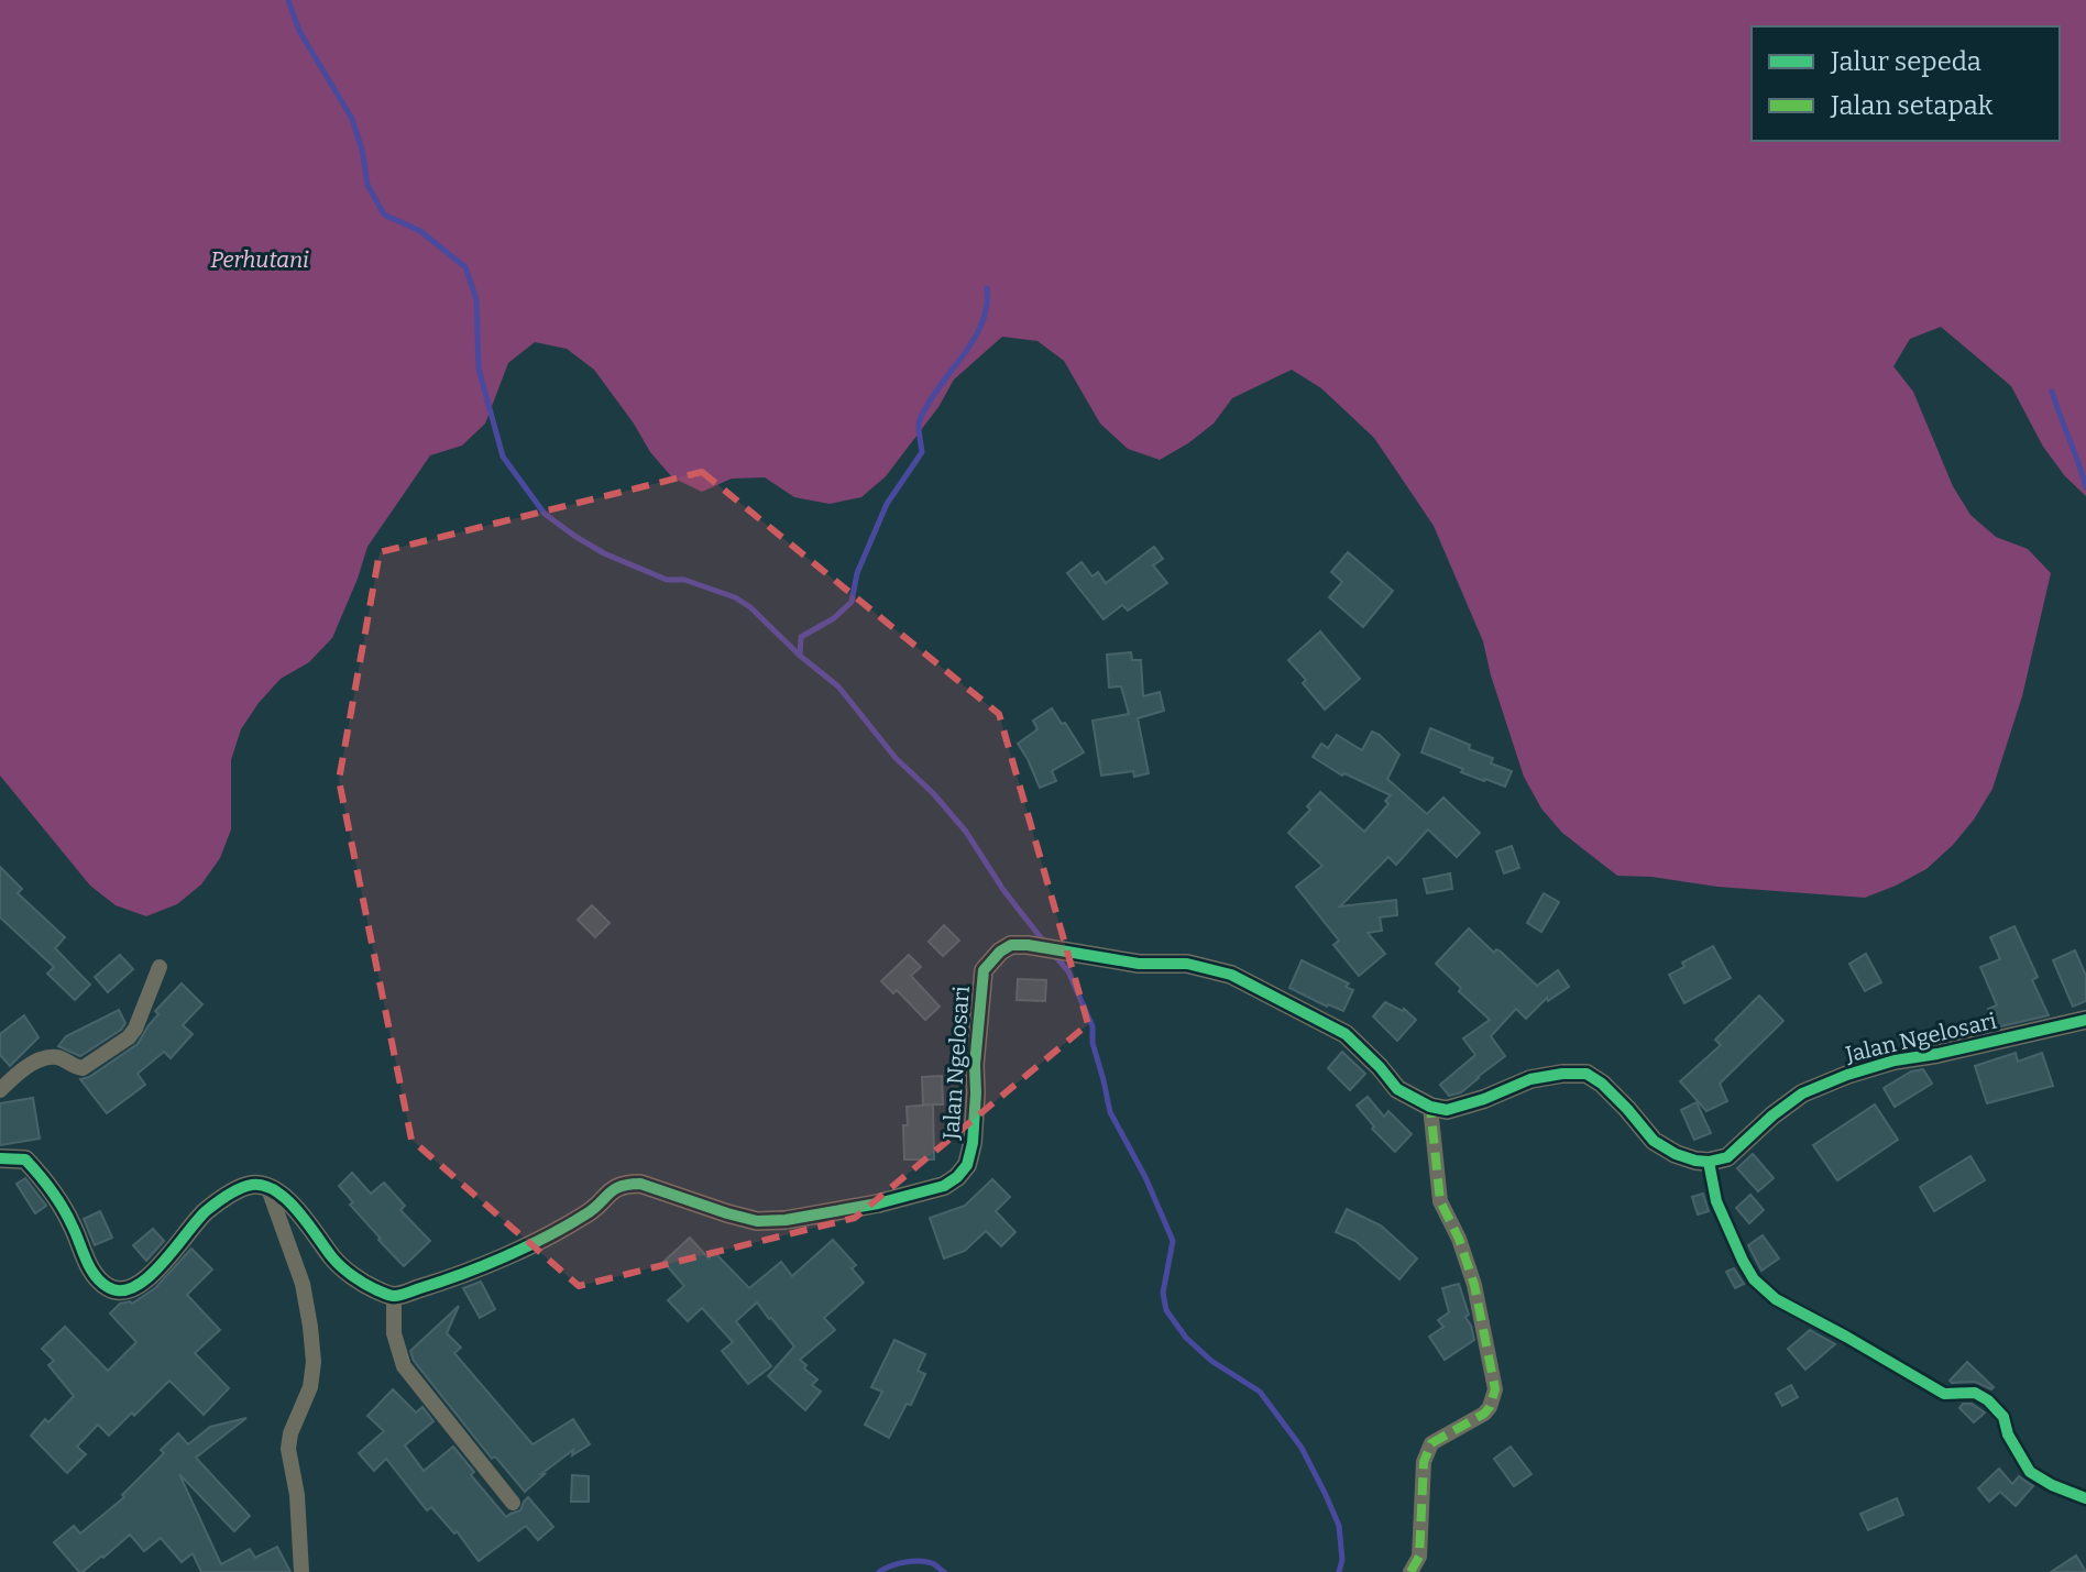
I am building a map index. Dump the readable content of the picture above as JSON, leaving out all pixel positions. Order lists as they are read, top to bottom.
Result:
{
  "streets": {
    "street": ["Jalan Ngelosari"]
  },
  "parks": ["Perhutani"],
  "legend": ["Jalur sepeda", "Jalan setapak"]
}
